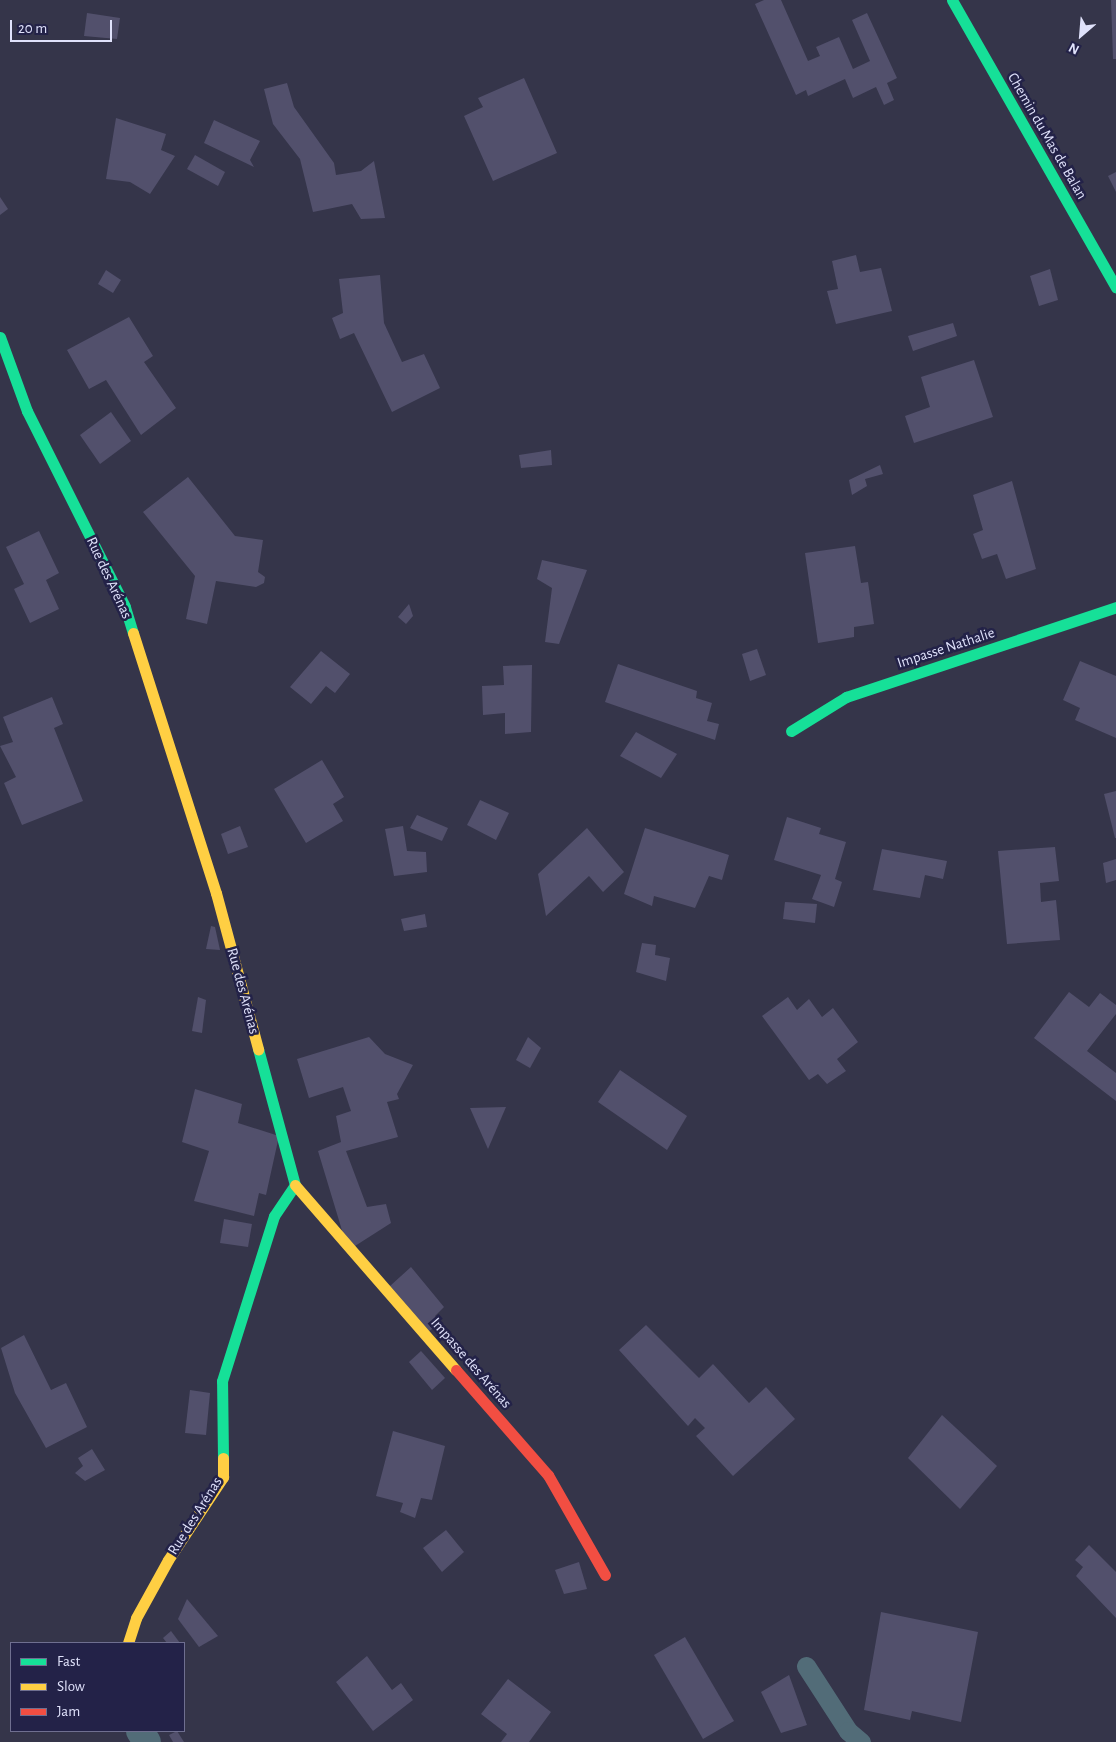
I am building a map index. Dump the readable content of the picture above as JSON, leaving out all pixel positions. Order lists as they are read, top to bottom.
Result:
{
  "streets": {
    "street": [
      "Chemin du Mas de Balan",
      "Rue des Arénas",
      "Impasse Nathalie",
      "Impasse des Arénas"
    ]
  },
  "crossings": [
    ["Rue des Arénas", "Impasse des Arénas"]
  ],
  "legend": ["Fast", "Slow", "Jam"],
  "scale_bar": "20 m",
  "north": "bottom left"
}
